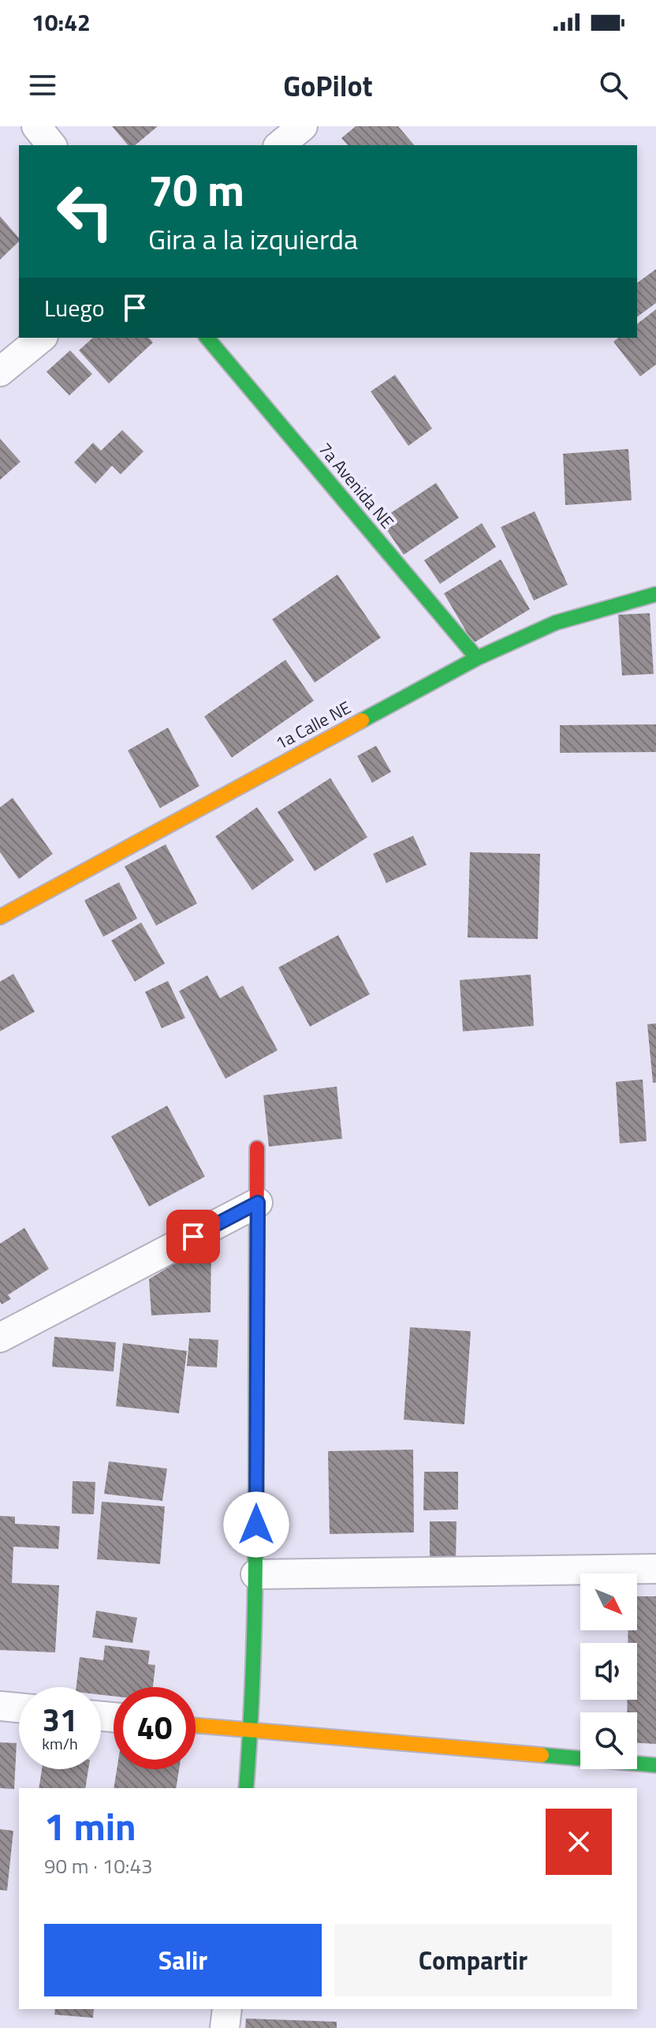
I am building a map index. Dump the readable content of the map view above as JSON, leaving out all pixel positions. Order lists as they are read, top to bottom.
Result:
{
  "streets": {
    "street": ["7a Avenida NE", "1a Calle NE"]
  },
  "crossings": [
    ["7a Avenida NE", "1a Calle NE"]
  ],
  "north": "bottom right",
  "page": {
    "status": "10:42",
    "header": "GoPilot",
    "turn": ["70 m", "Gira a la izquierda"],
    "then": "Luego",
    "speed": "31 km/h",
    "limit": "40",
    "heading": ["1 min", "90 m · 10:43"],
    "buttons": ["Salir", "Compartir"]
  }
}
